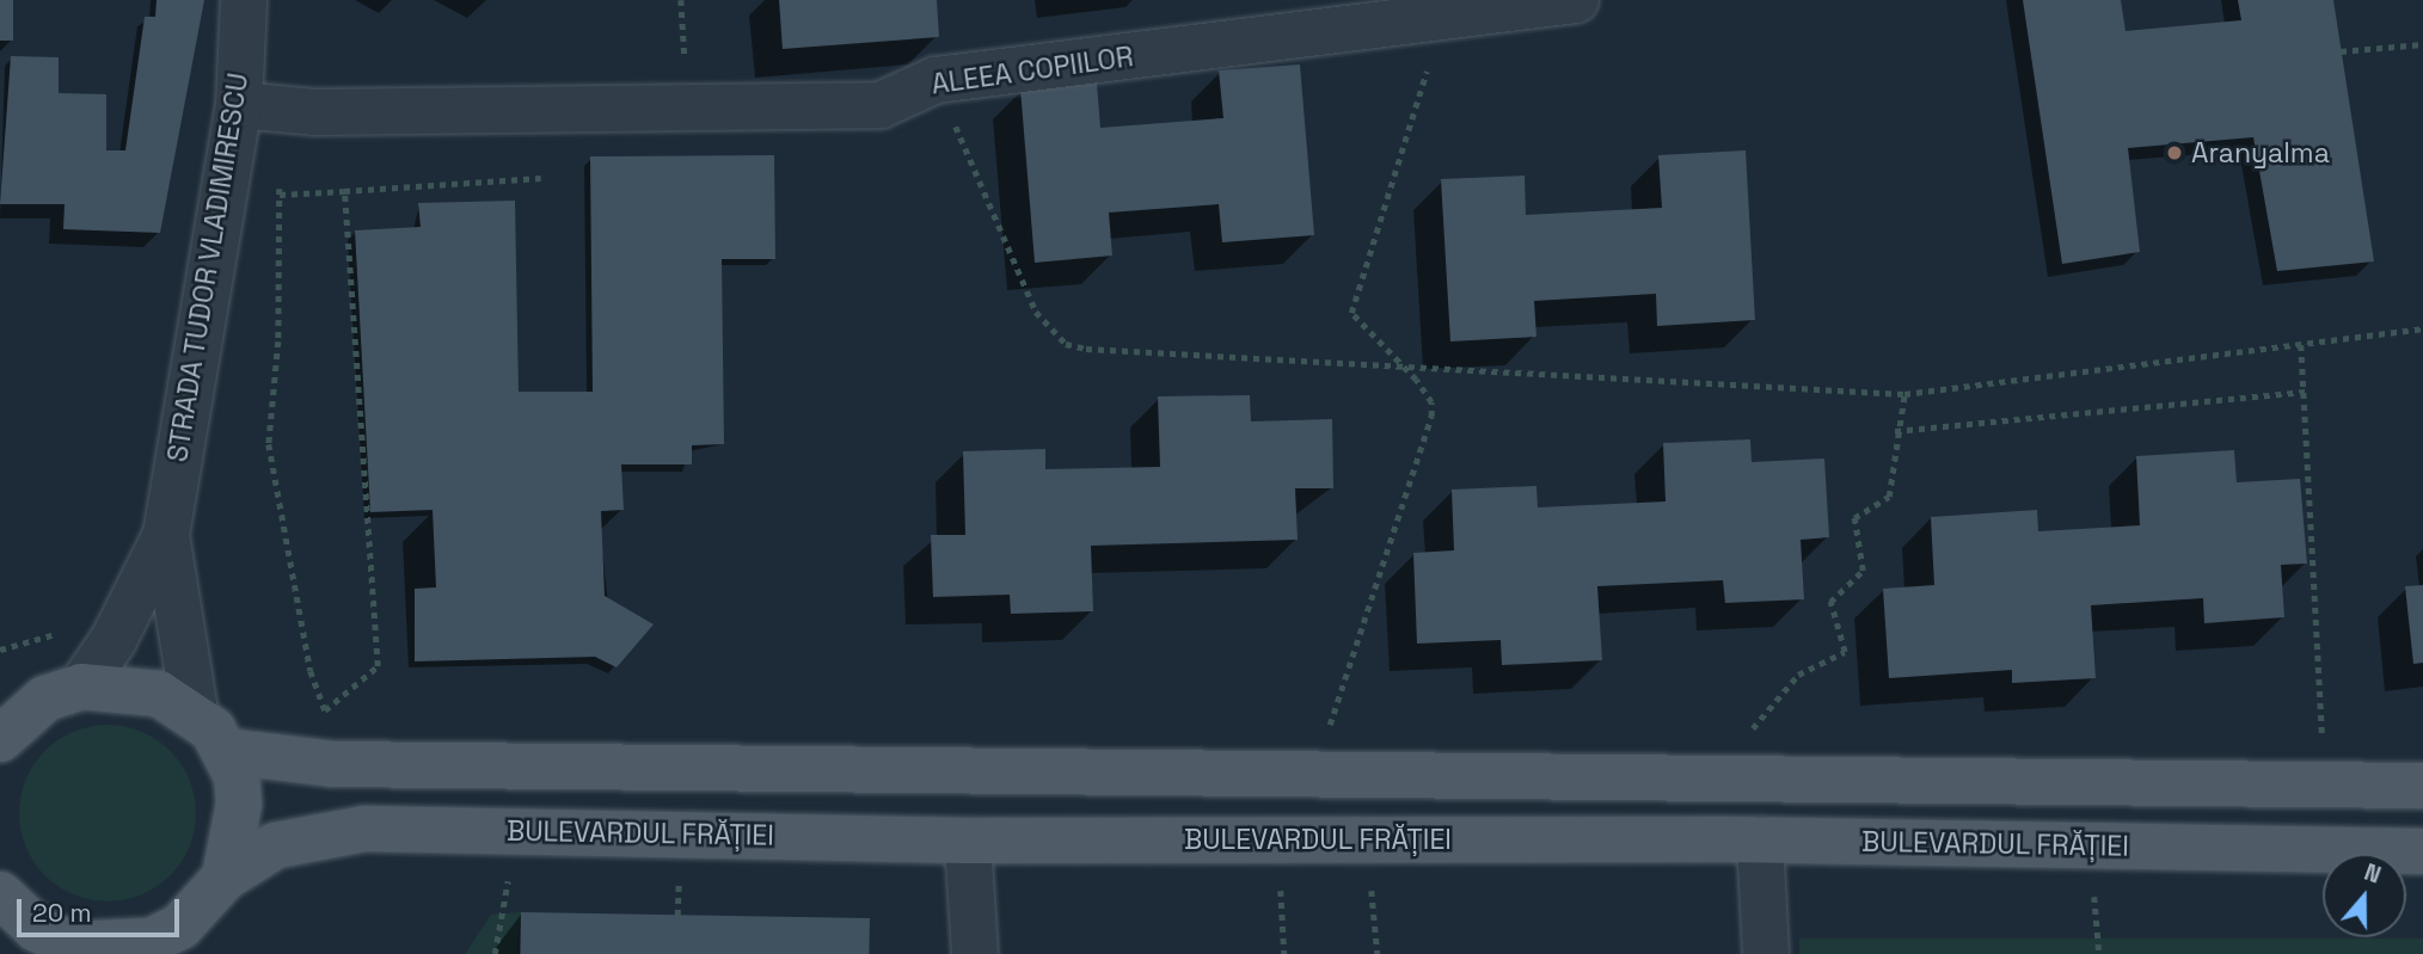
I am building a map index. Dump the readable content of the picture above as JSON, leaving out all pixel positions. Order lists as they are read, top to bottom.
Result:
{
  "streets": {
    "main road": ["BULEVARDUL FRĂȚIEI"],
    "street": ["ALEEA COPIILOR", "STRADA TUDOR VLADIMIRESCU"]
  },
  "crossings": [
    ["ALEEA COPIILOR", "STRADA TUDOR VLADIMIRESCU"]
  ],
  "places": ["Aranyalma"],
  "scale_bar": "20 m",
  "north": "top"
}
